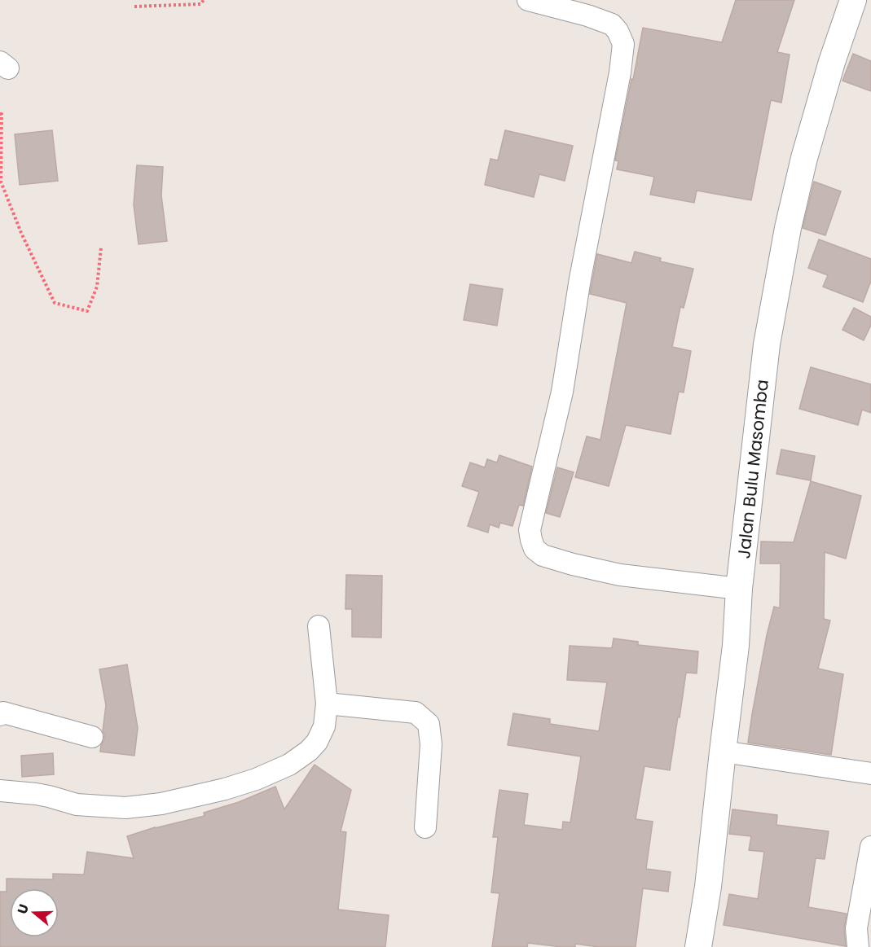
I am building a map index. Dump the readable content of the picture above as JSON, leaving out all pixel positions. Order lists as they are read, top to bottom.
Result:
{
  "streets": {
    "street": ["Jalan Bulu Masomba"]
  },
  "north": "left"
}
